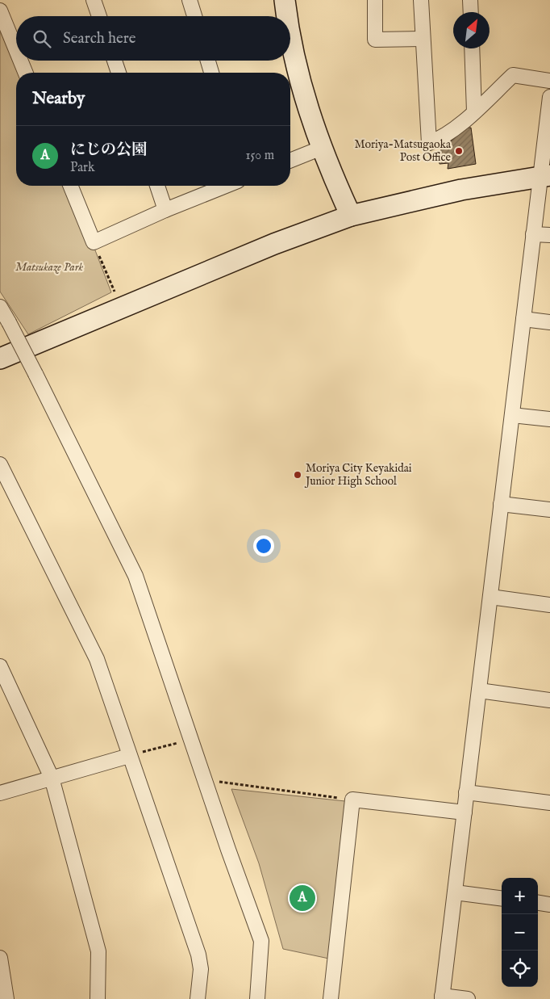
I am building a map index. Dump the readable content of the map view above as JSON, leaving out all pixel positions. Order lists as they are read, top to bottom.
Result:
{
  "parks": ["Matsukaze Park"],
  "places": ["Moriya-Matsugaoka Post Office", "Moriya City Keyakidai Junior High School"],
  "north": "top right",
  "page": {
    "search": "Search here",
    "heading": "Nearby",
    "list": [
      {
        "mark": "A",
        "name": "にじの公園",
        "note": "Park",
        "value": "150 m"
      }
    ],
    "map_buttons": ["+", "−"],
    "pins": "A"
  }
}
